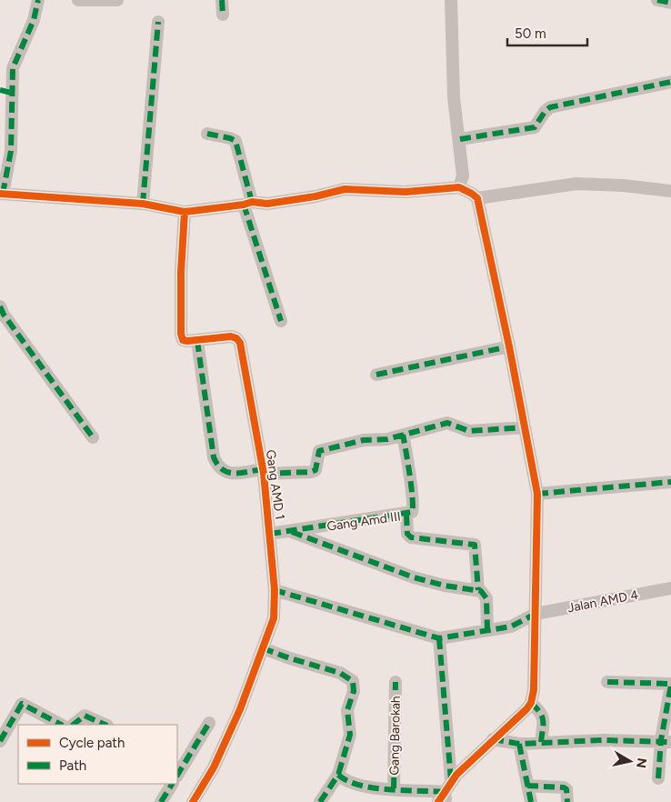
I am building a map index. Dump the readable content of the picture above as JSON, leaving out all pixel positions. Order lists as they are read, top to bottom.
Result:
{
  "streets": {
    "street": [
      "Gang AMD 1",
      "Gang Amd III",
      "Jalan AMD 4",
      "Gang Barokah"
    ]
  },
  "crossings": [
    ["Gang AMD 1", "Gang Amd III"]
  ],
  "legend": ["Cycle path", "Path"],
  "scale_bar": "50 m",
  "north": "right"
}
